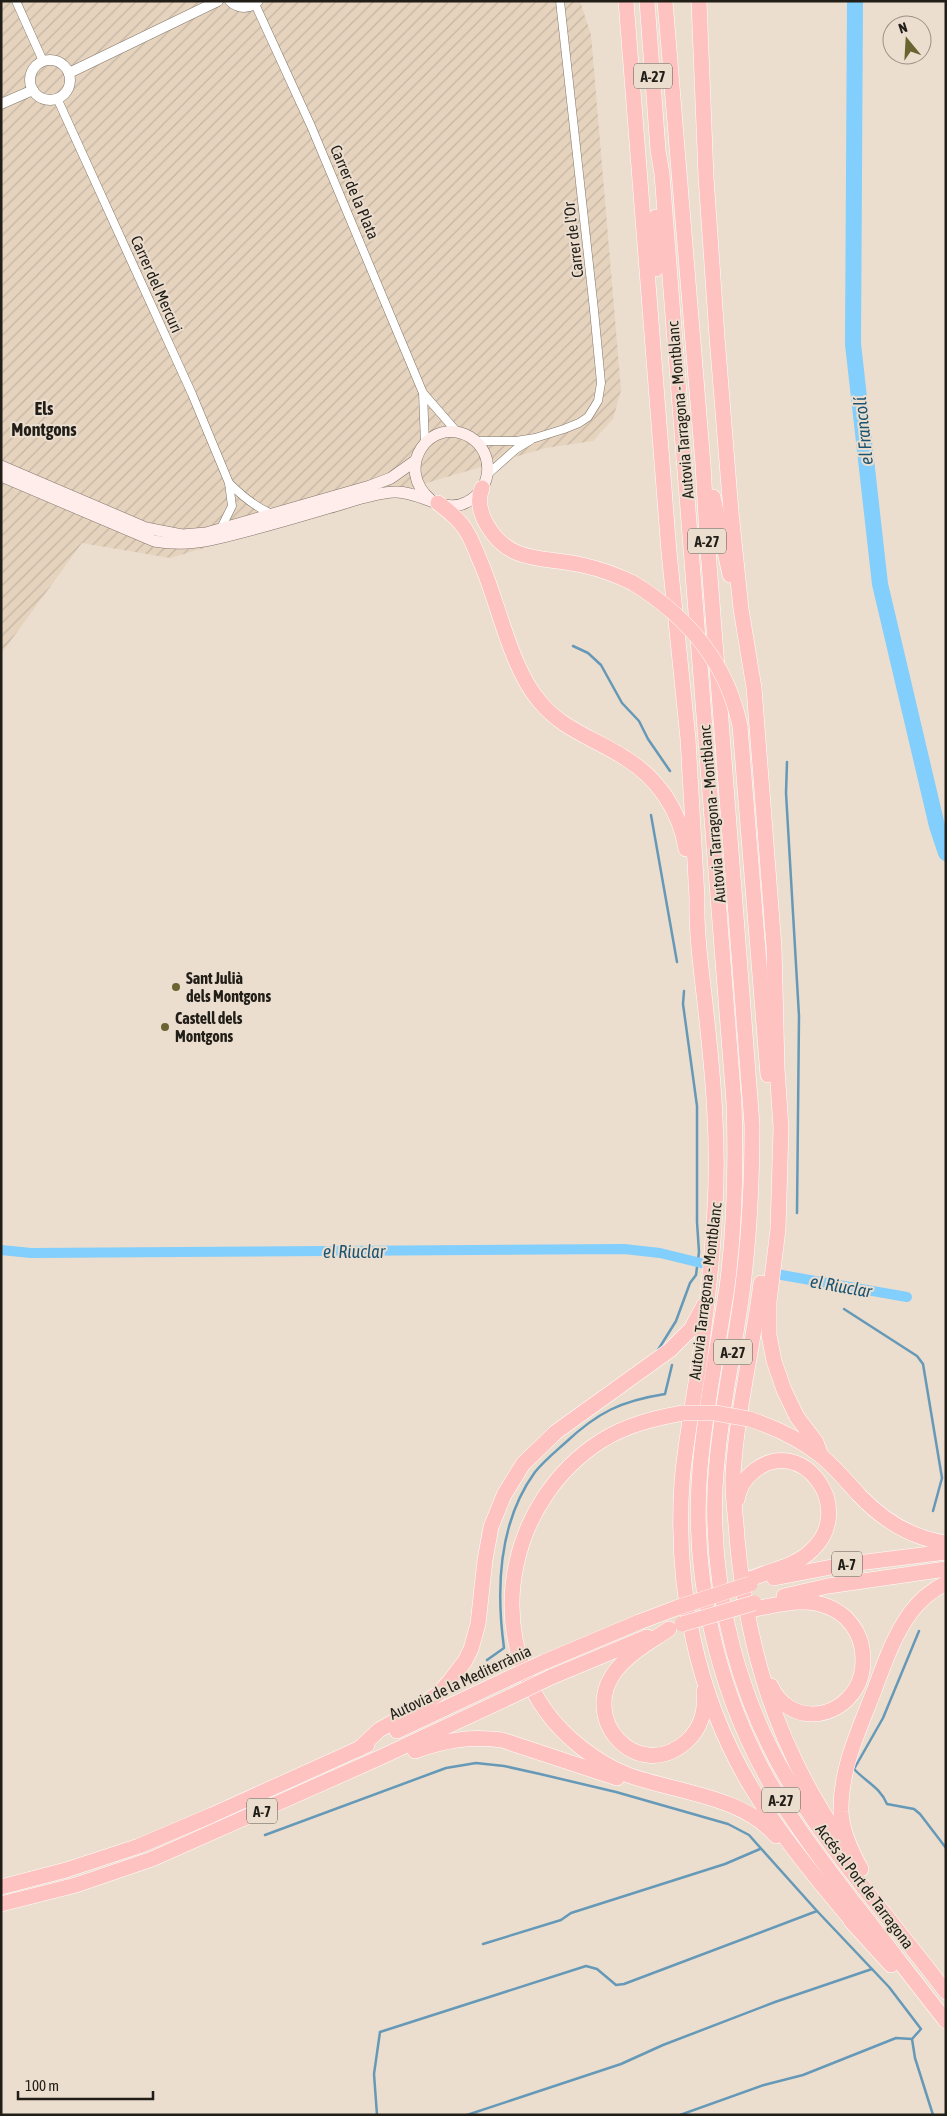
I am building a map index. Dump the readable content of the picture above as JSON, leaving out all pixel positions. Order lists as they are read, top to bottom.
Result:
{
  "streets": {
    "highway": [
      "A-27",
      "Autovia Tarragona - Montblanc",
      "A-7",
      "Autovia de la Mediterrània",
      "Accés al Port de Tarragona"
    ],
    "street": ["Carrer de la Plata", "Carrer de l'Or", "Carrer del Mercuri"]
  },
  "crossings": [
    ["Carrer de la Plata", "Carrer de l'Or"],
    ["Autovia Tarragona - Montblanc", "A-7"],
    ["Autovia Tarragona - Montblanc", "Accés al Port de Tarragona"],
    ["A-7", "Accés al Port de Tarragona"]
  ],
  "districts": ["Els Montgons"],
  "water": ["el Francolí", "el Riuclar"],
  "places": ["Sant Julià dels Montgons", "Castell dels Montgons"],
  "scale_bar": "100 m",
  "north": "top"
}
